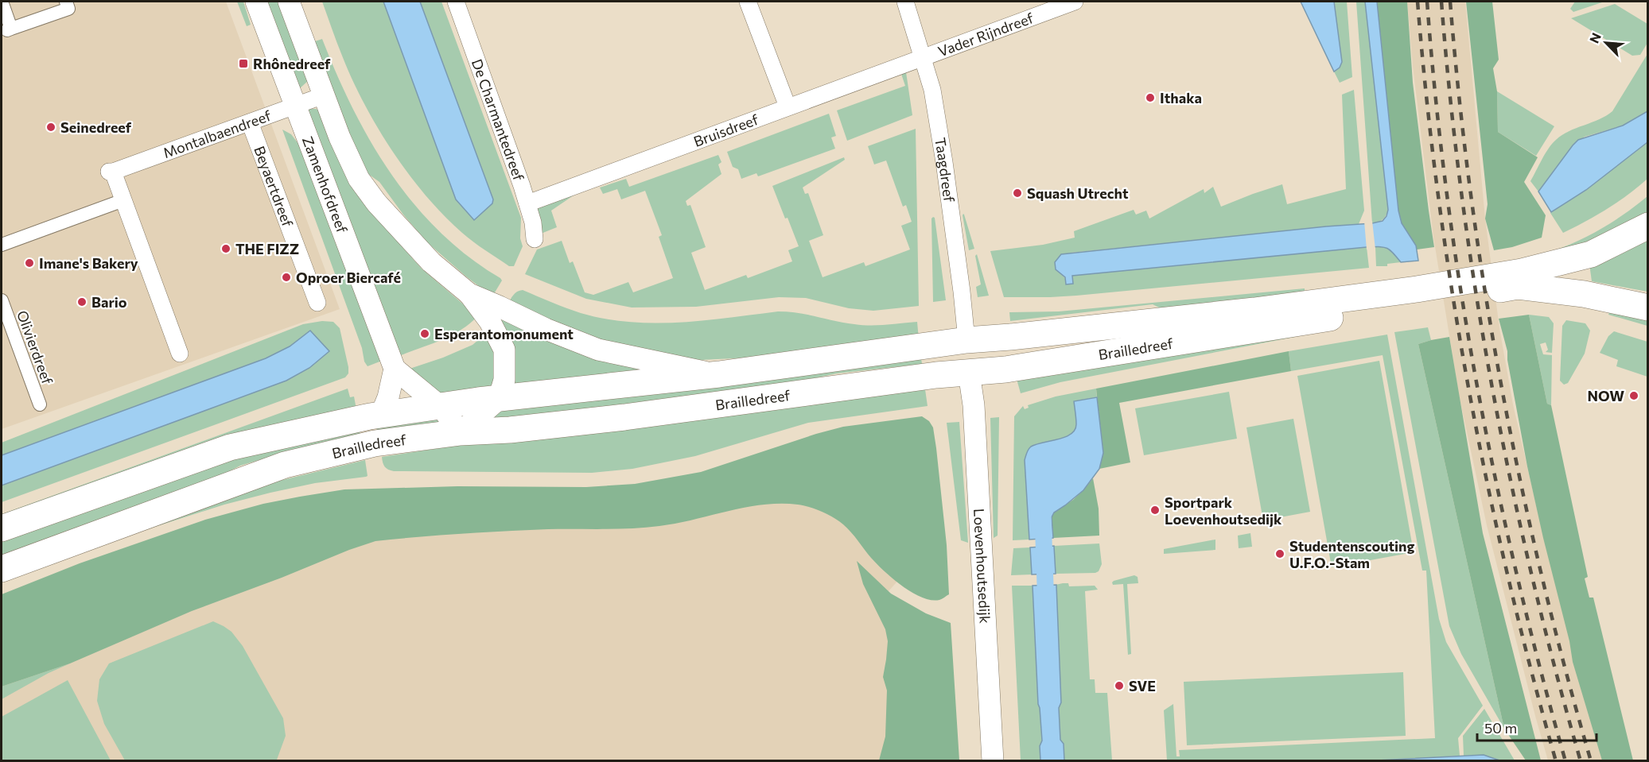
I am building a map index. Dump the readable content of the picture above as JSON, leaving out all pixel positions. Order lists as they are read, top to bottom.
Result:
{
  "streets": {
    "main road": ["Brailledreef"],
    "street": [
      "Vader Rijndreef",
      "De Charmantedreef",
      "Bruisdreef",
      "Montalbaendreef",
      "Taagdreef",
      "Zamenhofdreef",
      "Beyaertdreef",
      "Olivierdreef",
      "Loevenhoutsedijk"
    ]
  },
  "crossings": [
    ["Vader Rijndreef", "Bruisdreef"],
    ["Vader Rijndreef", "Taagdreef"],
    ["De Charmantedreef", "Bruisdreef"],
    ["Bruisdreef", "Taagdreef"],
    ["Montalbaendreef", "Zamenhofdreef"],
    ["Montalbaendreef", "Beyaertdreef"],
    ["Taagdreef", "Brailledreef"],
    ["Zamenhofdreef", "Brailledreef"],
    ["Brailledreef", "Loevenhoutsedijk"]
  ],
  "places": {
    "transit": ["Rhônedreef"],
    "other": [
      "Ithaka",
      "Seinedreef",
      "Squash Utrecht",
      "THE FIZZ",
      "Imane's Bakery",
      "Oproer Biercafé",
      "Bario",
      "Esperantomonument",
      "NOW",
      "Sportpark Loevenhoutsedijk",
      "Studentenscouting U.F.O.-Stam",
      "SVE"
    ]
  },
  "scale_bar": "50 m",
  "north": "top left"
}
